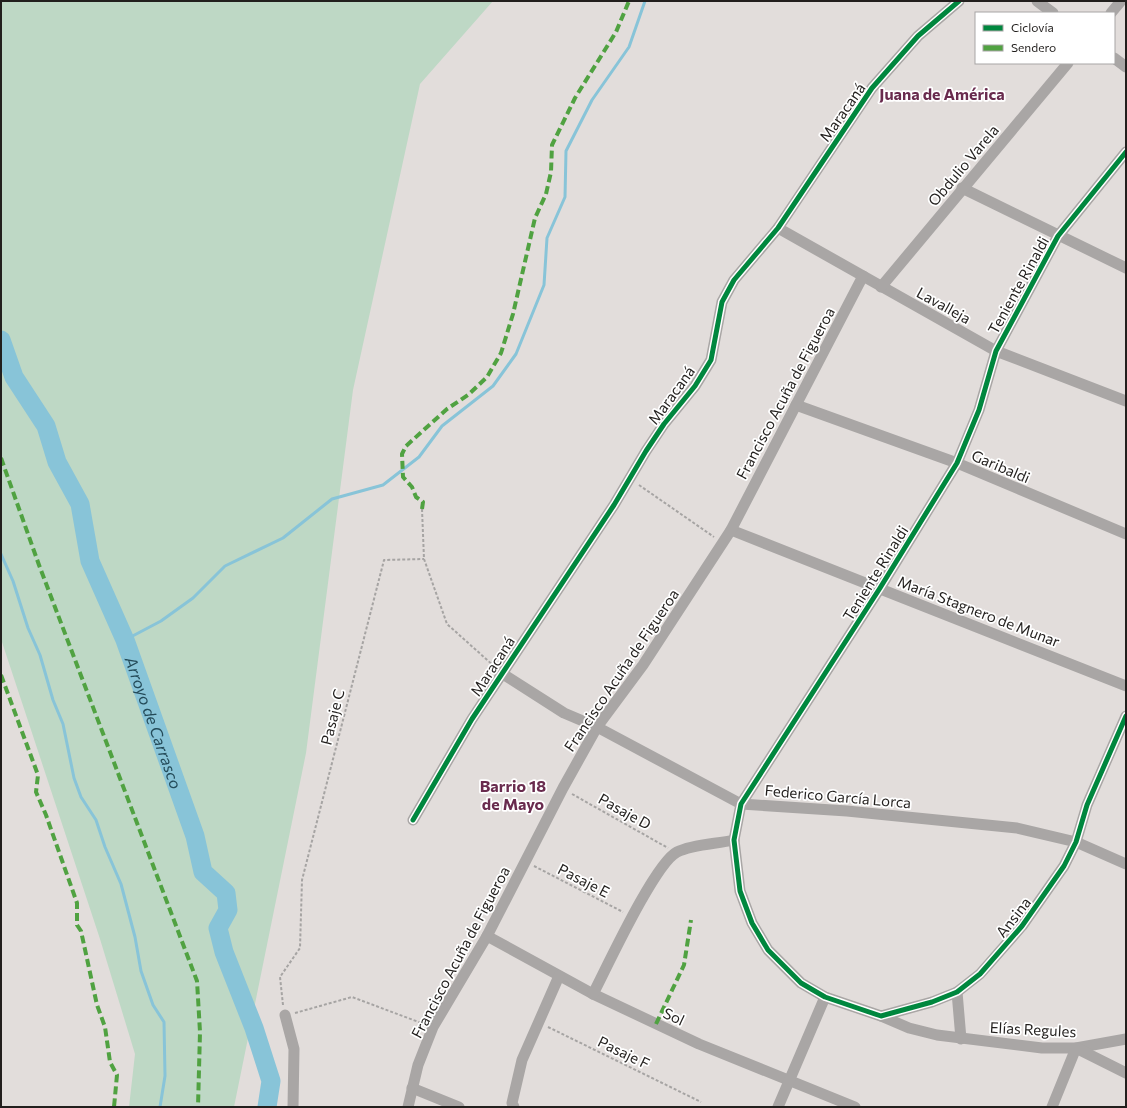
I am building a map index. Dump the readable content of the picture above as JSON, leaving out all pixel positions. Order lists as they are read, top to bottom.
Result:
{
  "streets": {
    "street": [
      "Maracaná",
      "Obdulio Varela",
      "Teniente Rinaldi",
      "Lavalleja",
      "Francisco Acuña de Figueroa",
      "Garibaldi",
      "María Stagnero de Munar",
      "Federico García Lorca",
      "Ansina",
      "Sol",
      "Elías Regules"
    ],
    "path": [
      "Pasaje C",
      "Pasaje D",
      "Pasaje E",
      "Pasaje F"
    ]
  },
  "crossings": [
    ["Maracaná", "Lavalleja"],
    ["Maracaná", "Federico García Lorca"],
    ["Obdulio Varela", "Lavalleja"],
    ["Teniente Rinaldi", "Lavalleja"],
    ["Teniente Rinaldi", "Garibaldi"],
    ["Teniente Rinaldi", "María Stagnero de Munar"],
    ["Teniente Rinaldi", "Federico García Lorca"],
    ["Lavalleja", "Francisco Acuña de Figueroa"],
    ["Francisco Acuña de Figueroa", "Garibaldi"],
    ["Francisco Acuña de Figueroa", "María Stagnero de Munar"],
    ["Francisco Acuña de Figueroa", "Federico García Lorca"],
    ["Francisco Acuña de Figueroa", "Pasaje D"],
    ["Francisco Acuña de Figueroa", "Pasaje E"],
    ["Francisco Acuña de Figueroa", "Sol"],
    ["Federico García Lorca", "Ansina"],
    ["Ansina", "Elías Regules"]
  ],
  "districts": ["Juana de América", "Barrio 18 de Mayo"],
  "water": ["Arroyo de Carrasco"],
  "legend": ["Ciclovía", "Sendero"]
}
